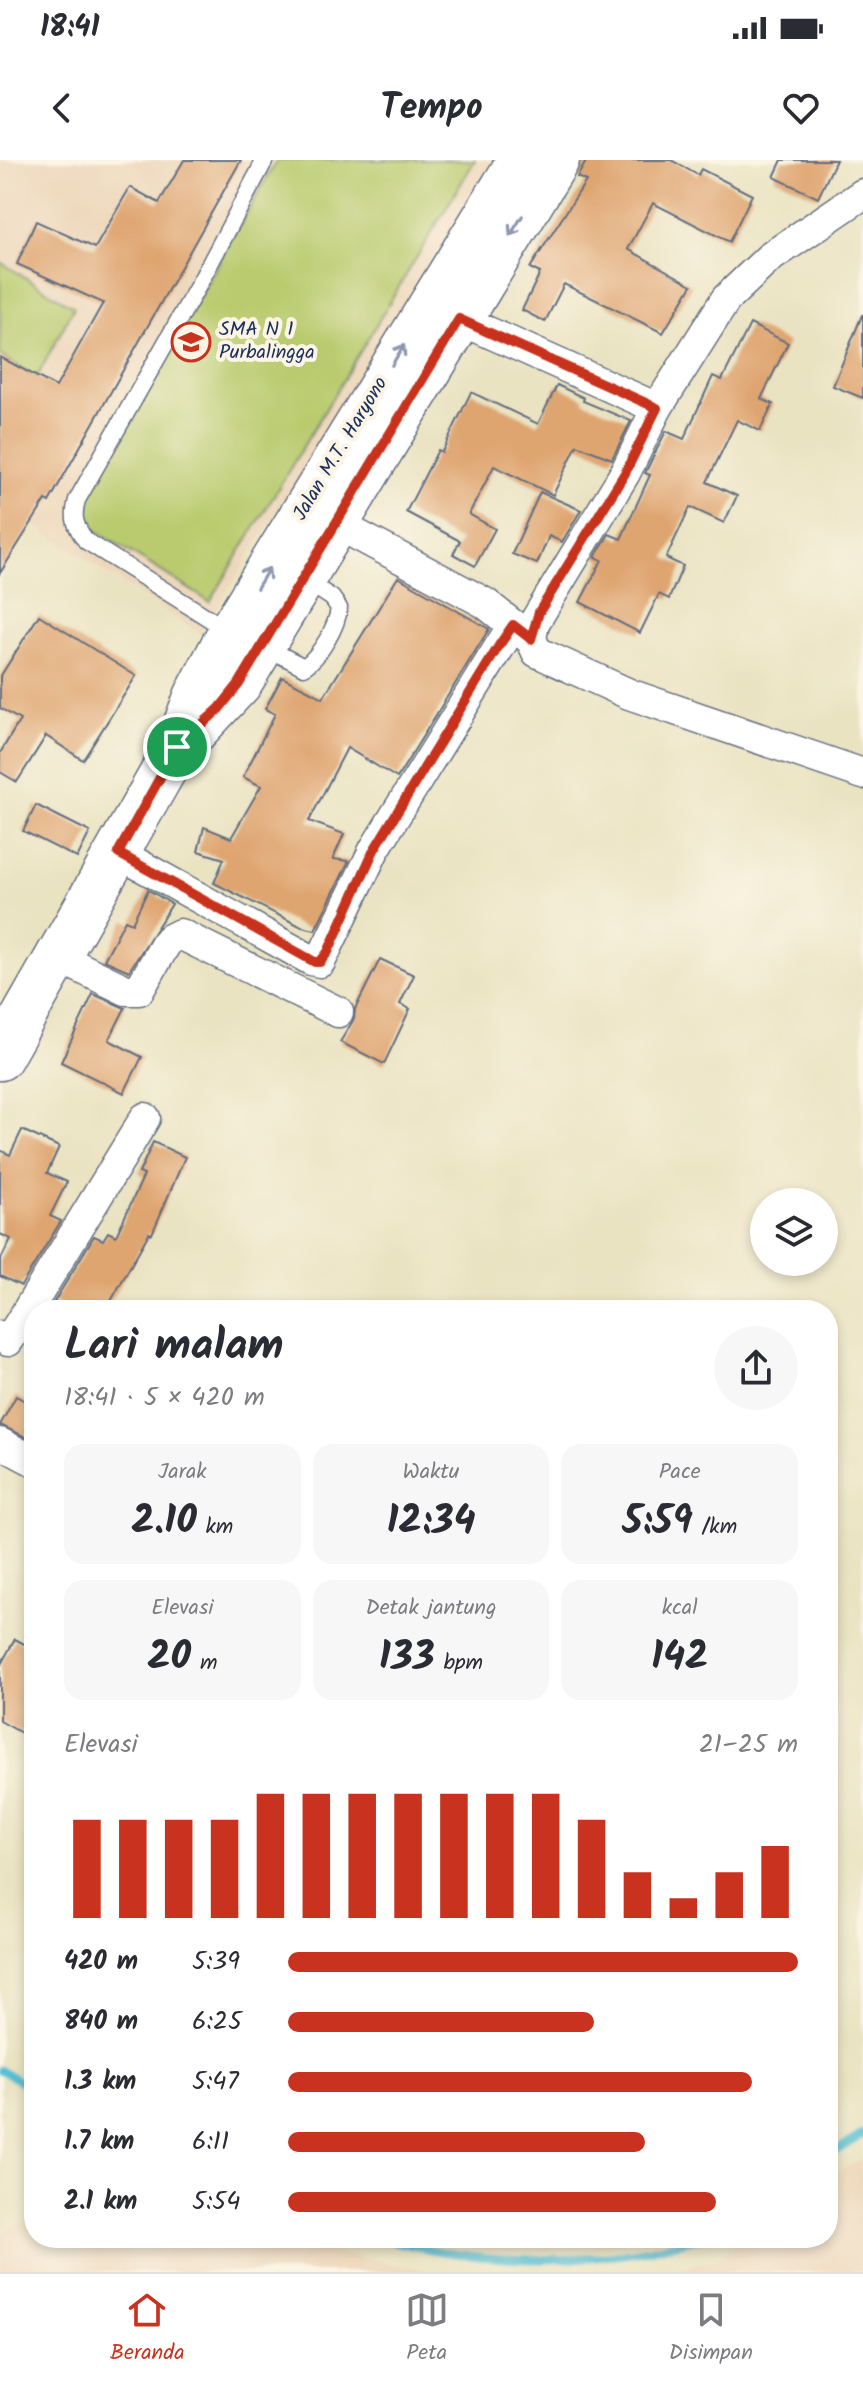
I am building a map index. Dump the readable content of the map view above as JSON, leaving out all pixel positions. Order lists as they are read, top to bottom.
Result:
{
  "streets": {
    "main road": ["Jalan M.T. Haryono"]
  },
  "places": {
    "school or university": ["SMA N 1 Purbalingga"]
  },
  "page": {
    "status": "18:41",
    "header": "Tempo",
    "heading": ["Lari malam", "18:41 · 5 × 420 m"],
    "stats": [
      ["Jarak", "2.10 km"],
      ["Waktu", "12:34"],
      ["Pace", "5:59 /km"],
      ["Elevasi", "20 m"],
      ["Detak jantung", "133 bpm"],
      ["kcal", "142"]
    ],
    "chart": ["Elevasi", "21–25 m"],
    "list": [
      {
        "name": "420 m",
        "note": "5:39"
      },
      {
        "name": "840 m",
        "note": "6:25"
      },
      {
        "name": "1.3 km",
        "note": "5:47"
      },
      {
        "name": "1.7 km",
        "note": "6:11"
      },
      {
        "name": "2.1 km",
        "note": "5:54"
      }
    ],
    "tabs": ["Beranda", "Peta", "Disimpan"]
  }
}
